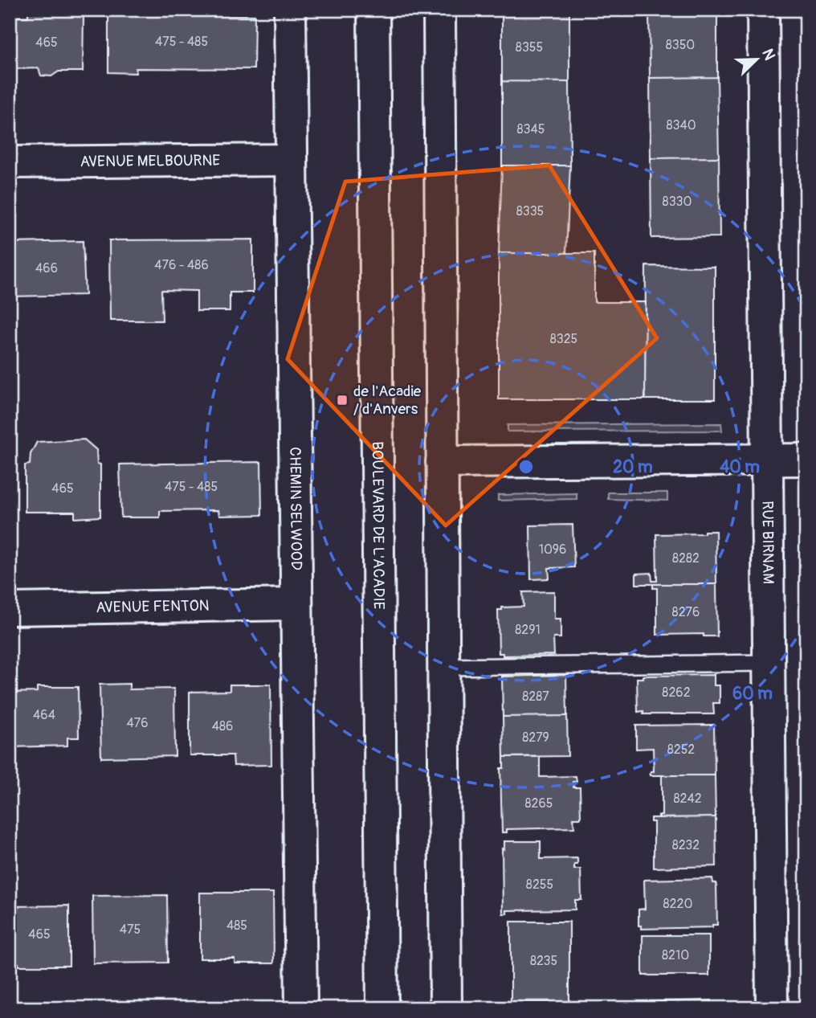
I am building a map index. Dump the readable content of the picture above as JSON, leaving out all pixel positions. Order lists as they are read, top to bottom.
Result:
{
  "streets": {
    "street": [
      "AVENUE MELBOURNE",
      "CHEMIN SELWOOD",
      "BOULEVARD DE L'ACADIE",
      "RUE BIRNAM",
      "AVENUE FENTON"
    ]
  },
  "crossings": [
    ["AVENUE MELBOURNE", "CHEMIN SELWOOD"],
    ["CHEMIN SELWOOD", "AVENUE FENTON"]
  ],
  "places": {
    "transit": ["de l'Acadie / d'Anvers"]
  },
  "house_numbers": [
    "475 - 485",
    "465",
    "8350",
    "8355",
    "8340",
    "8345",
    "8330",
    "8335",
    "476 - 486",
    "466",
    "8325",
    "475 - 485",
    "465",
    "1096",
    "8282",
    "8276",
    "8291",
    "8262",
    "8287",
    "464",
    "476",
    "486",
    "8279",
    "8252",
    "8242",
    "8265",
    "8232",
    "8255",
    "8220",
    "485",
    "475",
    "465",
    "8210",
    "8235"
  ],
  "north": "top right",
  "rings": ["20 m", "40 m", "60 m"]
}
